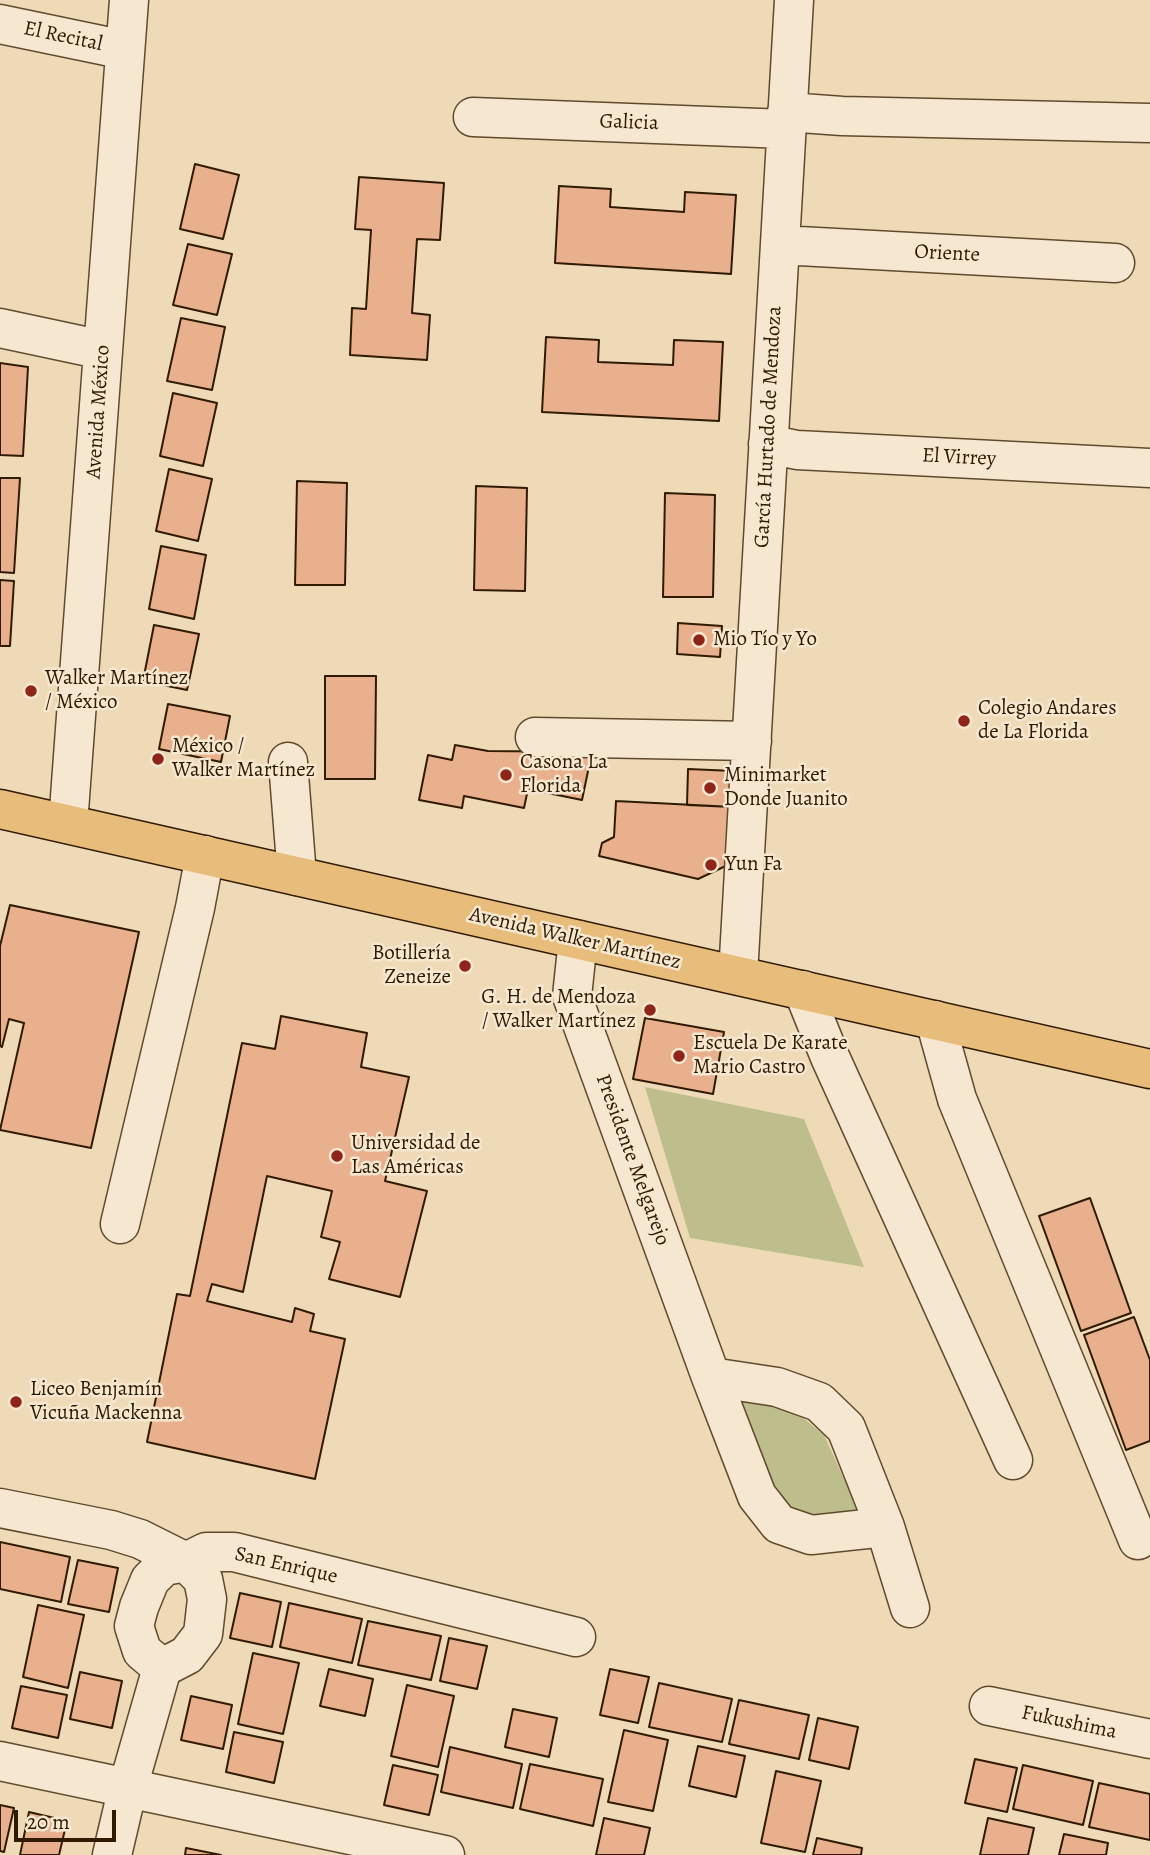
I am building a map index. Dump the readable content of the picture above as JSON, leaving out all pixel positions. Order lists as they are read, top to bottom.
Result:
{
  "streets": {
    "main road": ["Avenida Walker Martínez"],
    "street": [
      "El Recital",
      "Galicia",
      "Oriente",
      "Avenida México",
      "García Hurtado de Mendoza",
      "El Virrey",
      "Presidente Melgarejo",
      "San Enrique",
      "Fukushima"
    ]
  },
  "crossings": [
    ["El Recital", "Avenida México"],
    ["Galicia", "García Hurtado de Mendoza"],
    ["Oriente", "García Hurtado de Mendoza"],
    ["Avenida México", "Avenida Walker Martínez"],
    ["García Hurtado de Mendoza", "El Virrey"],
    ["García Hurtado de Mendoza", "Avenida Walker Martínez"],
    ["Avenida Walker Martínez", "Presidente Melgarejo"]
  ],
  "places": [
    "Mio Tío y Yo",
    "Walker Martínez / México",
    "Colegio Andares de La Florida",
    "México / Walker Martínez",
    "Casona La Florida",
    "Minimarket Donde Juanito",
    "Yun Fa",
    "Botillería Zeneize",
    "G. H. de Mendoza / Walker Martínez",
    "Escuela De Karate Mario Castro",
    "Universidad de Las Américas",
    "Liceo Benjamín Vicuña Mackenna"
  ],
  "scale_bar": "20 m"
}
